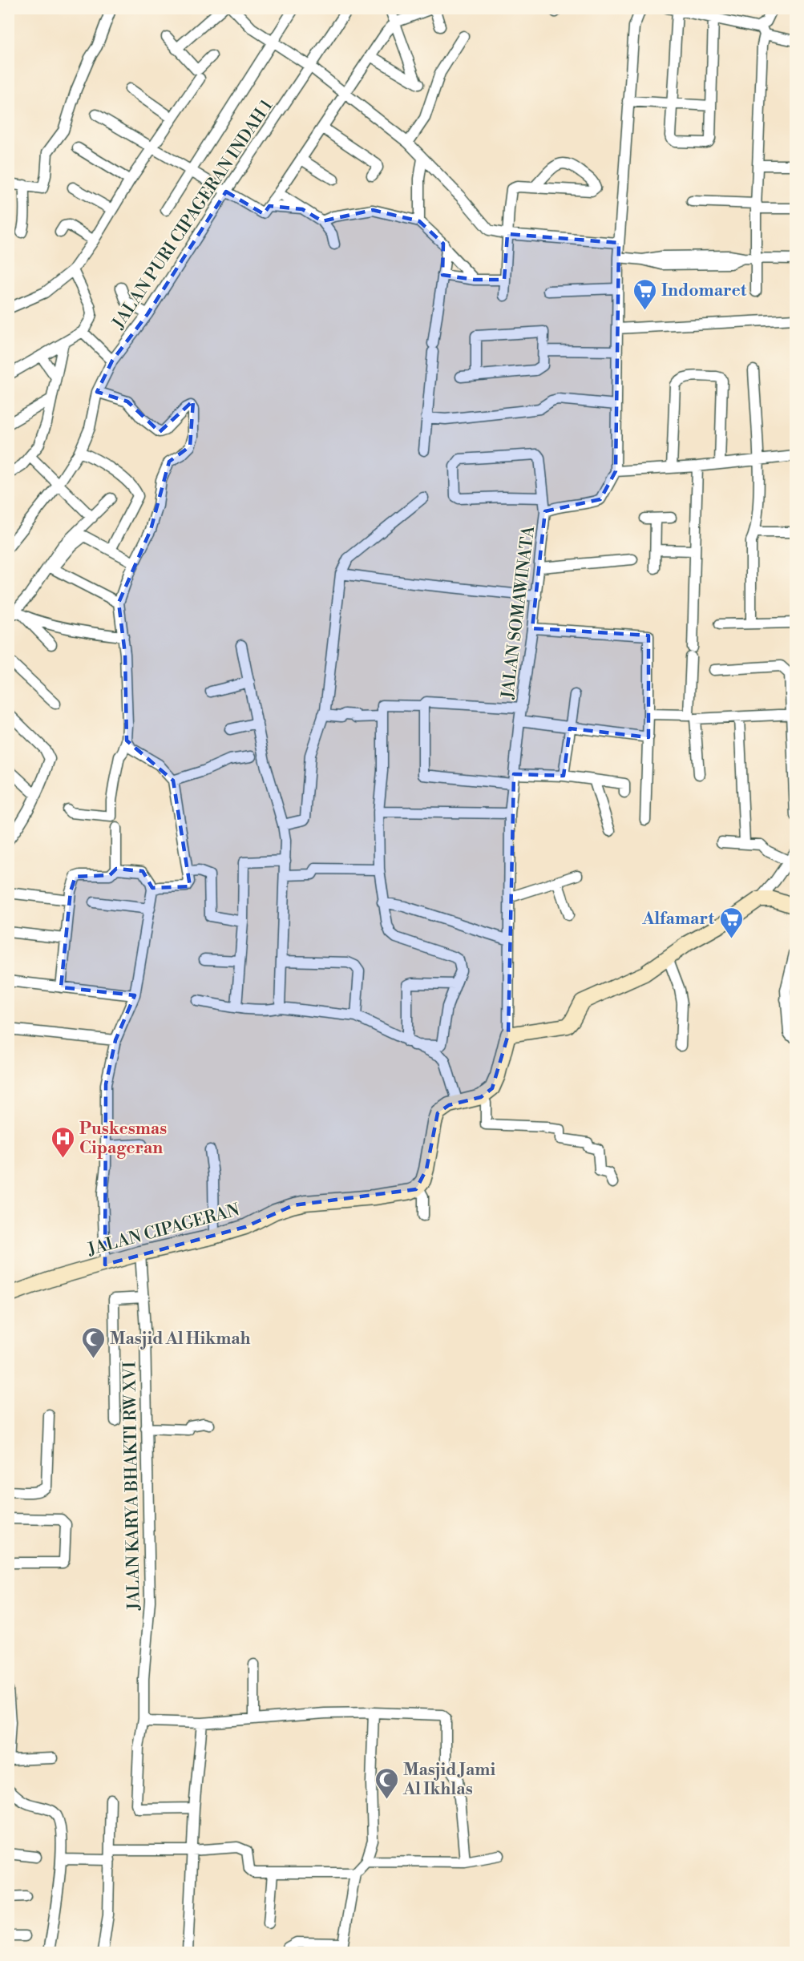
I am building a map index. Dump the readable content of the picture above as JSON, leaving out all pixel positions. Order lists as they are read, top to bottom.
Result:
{
  "streets": {
    "street": [
      "JALAN PURI CIPAGERAN INDAH 1",
      "JALAN SOMAWINATA",
      "JALAN CIPAGERAN",
      "JALAN KARYA BHAKTI RW XVI"
    ]
  },
  "crossings": [
    ["JALAN CIPAGERAN", "JALAN KARYA BHAKTI RW XVI"]
  ],
  "places": {
    "supermarket": ["Indomaret", "Alfamart"],
    "hospital": ["Puskesmas Cipageran"],
    "mosque": ["Masjid Al Hikmah", "Masjid Jami Al Ikhlas"]
  }
}
